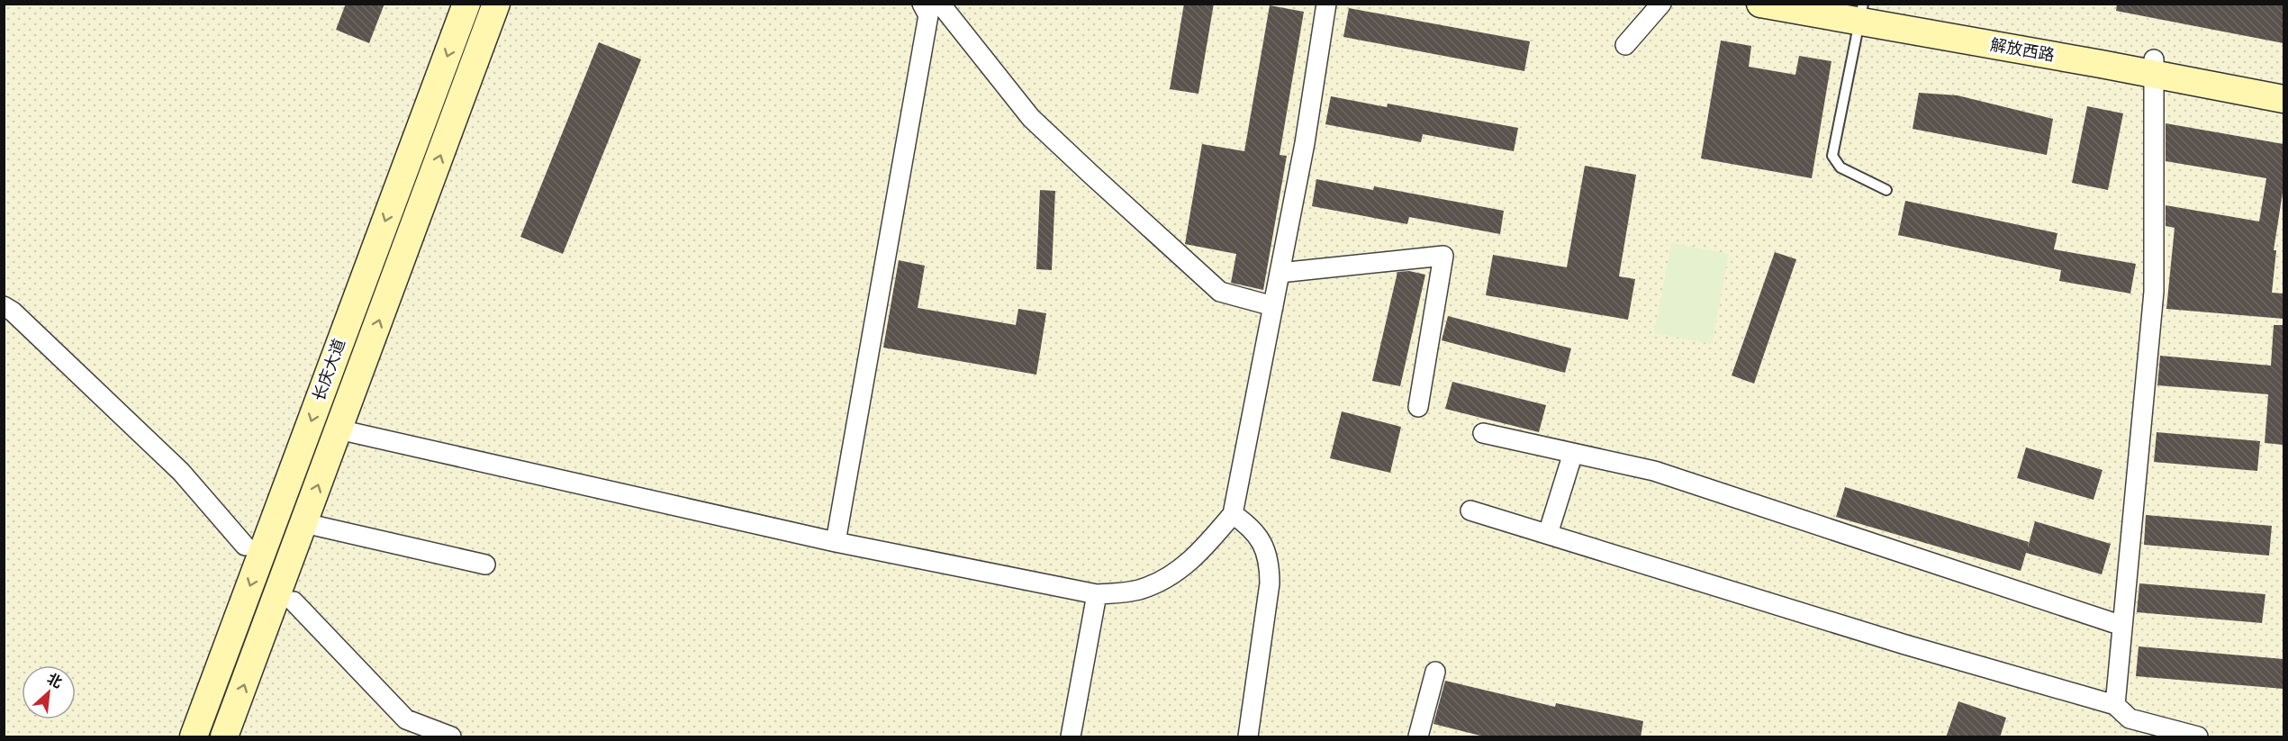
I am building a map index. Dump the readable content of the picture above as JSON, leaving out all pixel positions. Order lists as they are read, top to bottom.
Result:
{
  "streets": {
    "main road": ["解放西路", "长庆大道"]
  },
  "north": "top right"
}
